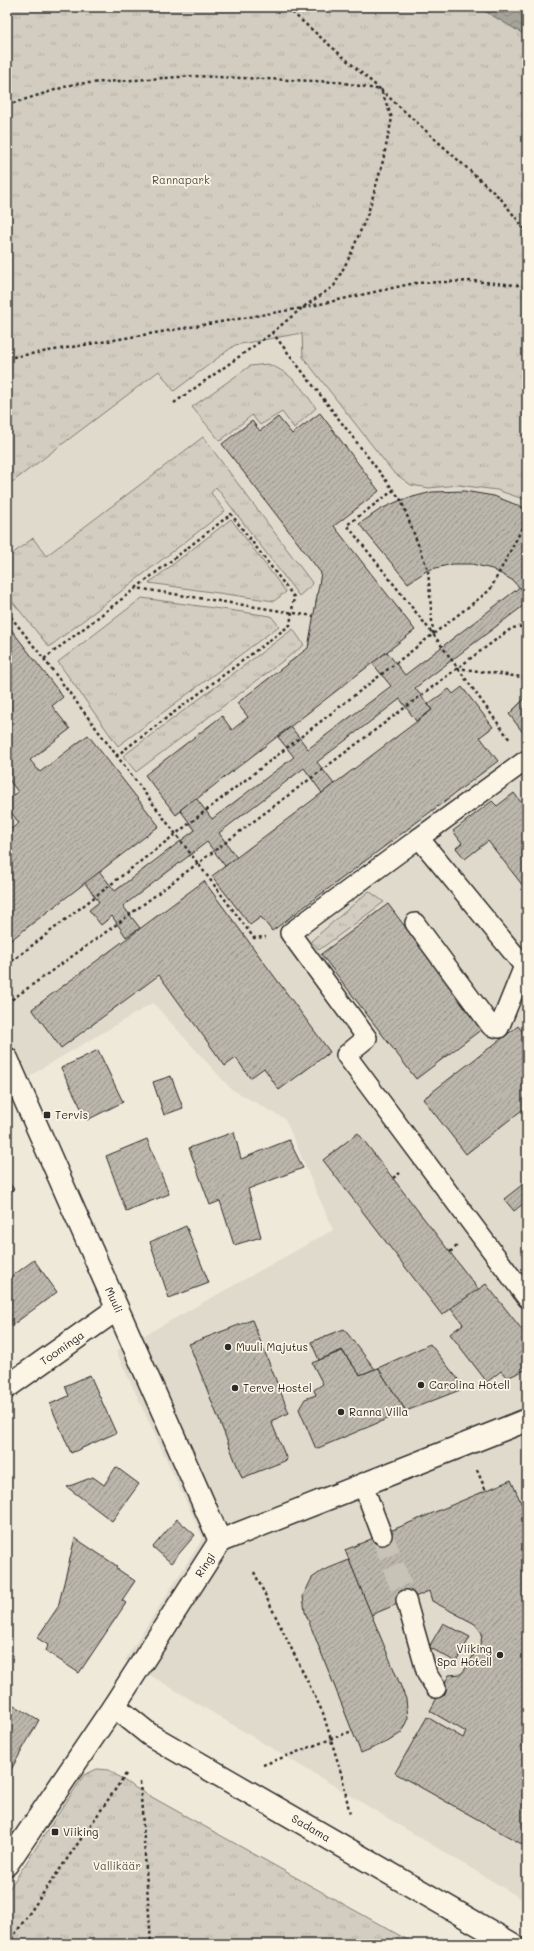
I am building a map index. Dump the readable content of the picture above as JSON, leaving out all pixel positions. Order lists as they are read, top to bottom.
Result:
{
  "streets": {
    "street": [
      "Muuli",
      "Toominga",
      "Ringi",
      "Sadama"
    ]
  },
  "crossings": [
    ["Muuli", "Toominga"],
    ["Muuli", "Ringi"],
    ["Ringi", "Sadama"]
  ],
  "parks": ["Rannapark", "Vallikäär"],
  "places": {
    "transit": ["Tervis", "Viiking"],
    "other": [
      "Muuli Majutus",
      "Carolina Hotell",
      "Terve Hostel",
      "Ranna Villa",
      "Viiking Spa Hotell"
    ]
  }
}
